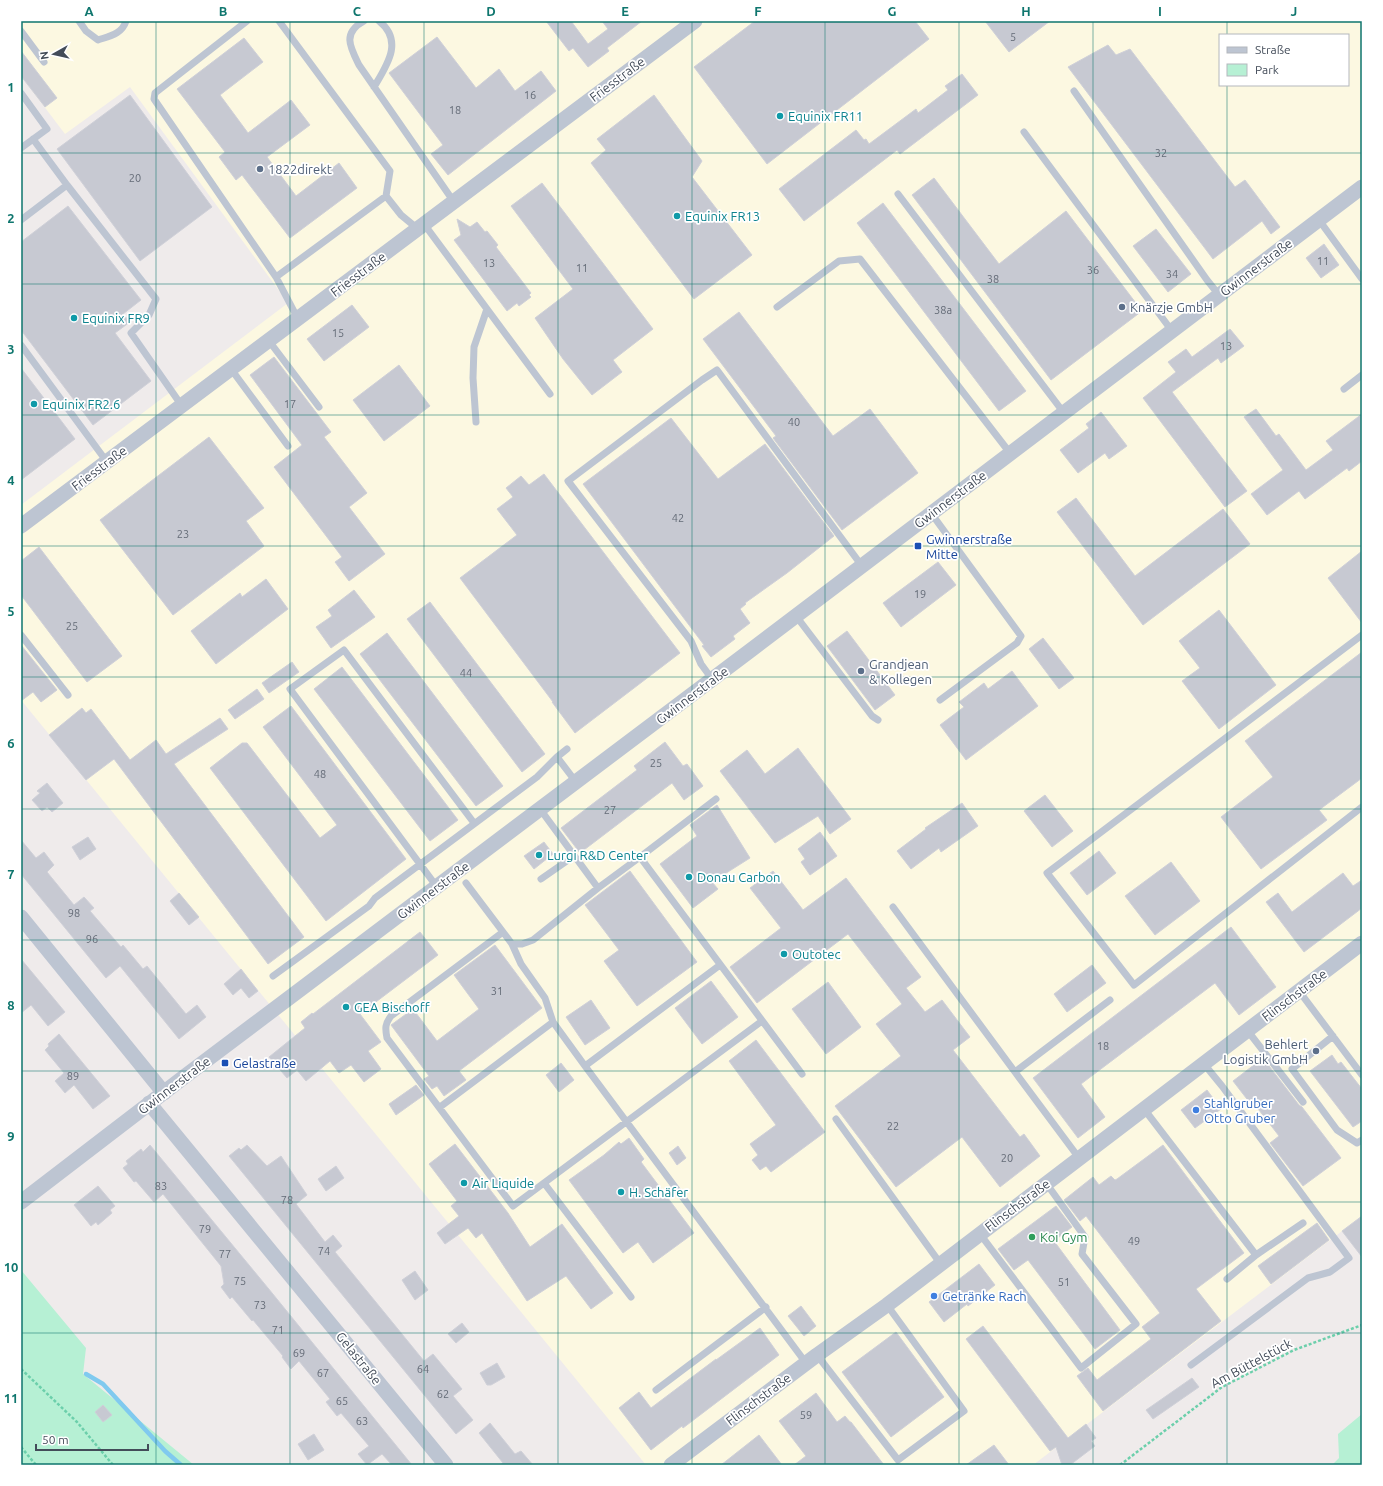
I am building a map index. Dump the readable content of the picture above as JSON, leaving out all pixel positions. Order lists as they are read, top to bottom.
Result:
{
  "streets": {
    "street": [
      "Friesstraße",
      "Gwinnerstraße",
      "Flinschstraße",
      "Gelastraße"
    ],
    "path": ["Am Büttelstück"]
  },
  "crossings": [
    ["Gwinnerstraße", "Gelastraße"]
  ],
  "places": {
    "other": [
      "Equinix FR11",
      "1822direkt",
      "Equinix FR13",
      "Knärzje GmbH",
      "Equinix FR9",
      "Equinix FR2.6",
      "Grandjean & Kollegen",
      "Lurgi R&D Center",
      "Donau Carbon",
      "Outotec",
      "GEA Bischoff",
      "Behlert Logistik GmbH",
      "Stahlgruber Otto Gruber",
      "Air Liquide",
      "H. Schäfer",
      "Koi Gym",
      "Getränke Rach"
    ],
    "transit": ["Gwinnerstraße Mitte", "Gelastraße"]
  },
  "house_numbers": [
    "5",
    "16",
    "18",
    "32",
    "20",
    "11",
    "13",
    "11",
    "36",
    "34",
    "38",
    "38a",
    "15",
    "13",
    "17",
    "40",
    "42",
    "23",
    "19",
    "25",
    "44",
    "25",
    "48",
    "27",
    "98",
    "96",
    "31",
    "18",
    "89",
    "22",
    "20",
    "83",
    "78",
    "79",
    "49",
    "74",
    "77",
    "75",
    "51",
    "73",
    "71",
    "69",
    "64",
    "67",
    "62",
    "65",
    "59",
    "63"
  ],
  "legend": ["Straße", "Park"],
  "scale_bar": "50 m",
  "north": "left",
  "grid": {
    "columns": [
      "A",
      "B",
      "C",
      "D",
      "E",
      "F",
      "G",
      "H",
      "I",
      "J"
    ],
    "rows": [
      "1",
      "2",
      "3",
      "4",
      "5",
      "6",
      "7",
      "8",
      "9",
      "10",
      "11"
    ]
  }
}
